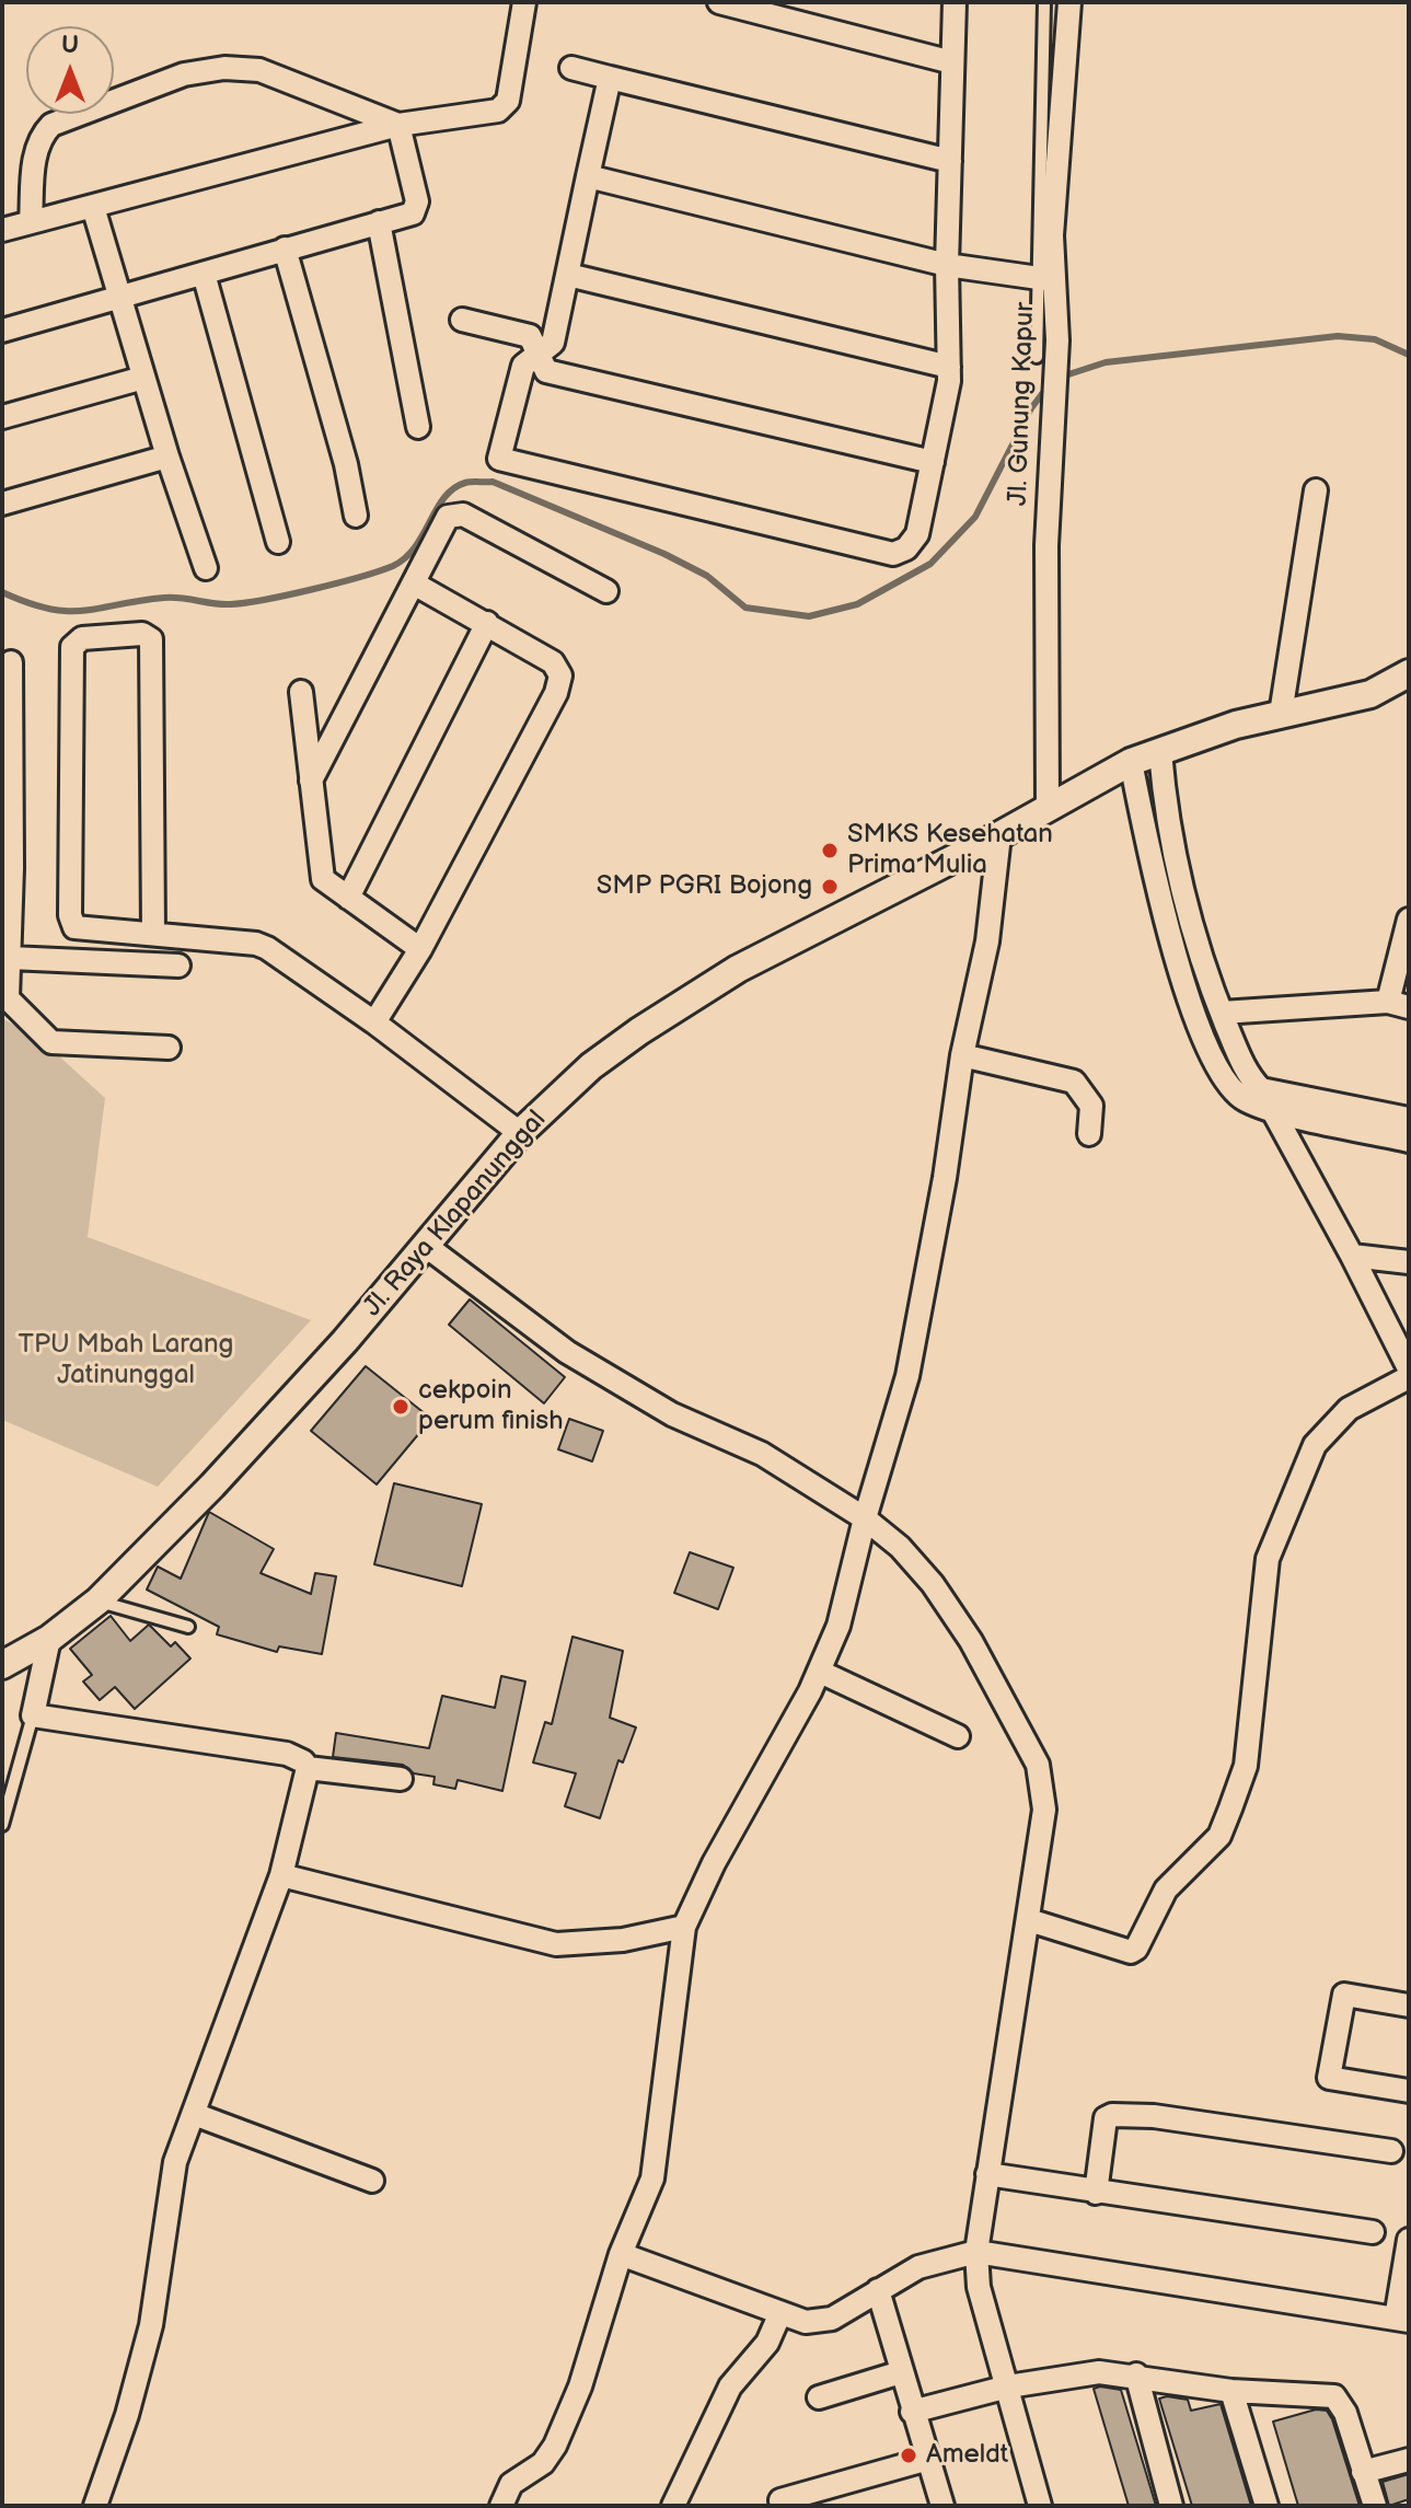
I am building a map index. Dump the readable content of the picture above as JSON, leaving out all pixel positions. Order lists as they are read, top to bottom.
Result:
{
  "streets": {
    "street": ["Jl. Gunung Kapur", "Jl. Raya Klapanunggal"]
  },
  "crossings": [
    ["Jl. Gunung Kapur", "Jl. Raya Klapanunggal"]
  ],
  "parks": ["TPU Mbah Larang Jatinunggal"],
  "places": [
    "SMKS Kesehatan Prima Mulia",
    "SMP PGRI Bojong",
    "cekpoin perum finish",
    "Ameldt"
  ],
  "north": "top"
}
